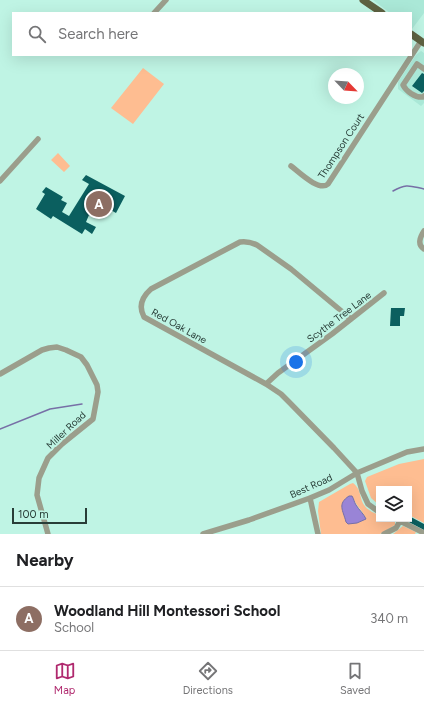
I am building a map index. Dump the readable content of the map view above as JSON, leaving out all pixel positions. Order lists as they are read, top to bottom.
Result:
{
  "streets": {
    "street": [
      "Thompson Court",
      "Scythe Tree Lane",
      "Red Oak Lane",
      "Miller Road",
      "Best Road"
    ]
  },
  "crossings": [
    ["Scythe Tree Lane", "Red Oak Lane"],
    ["Red Oak Lane", "Best Road"]
  ],
  "scale_bar": "100 m",
  "north": "bottom right",
  "page": {
    "search": "Search here",
    "pins": "A",
    "scale": "100 m",
    "heading": "Nearby",
    "list": [
      {
        "mark": "A",
        "name": "Woodland Hill Montessori School",
        "note": "School",
        "value": "340 m"
      }
    ],
    "nav": ["Map", "Directions", "Saved"]
  }
}
